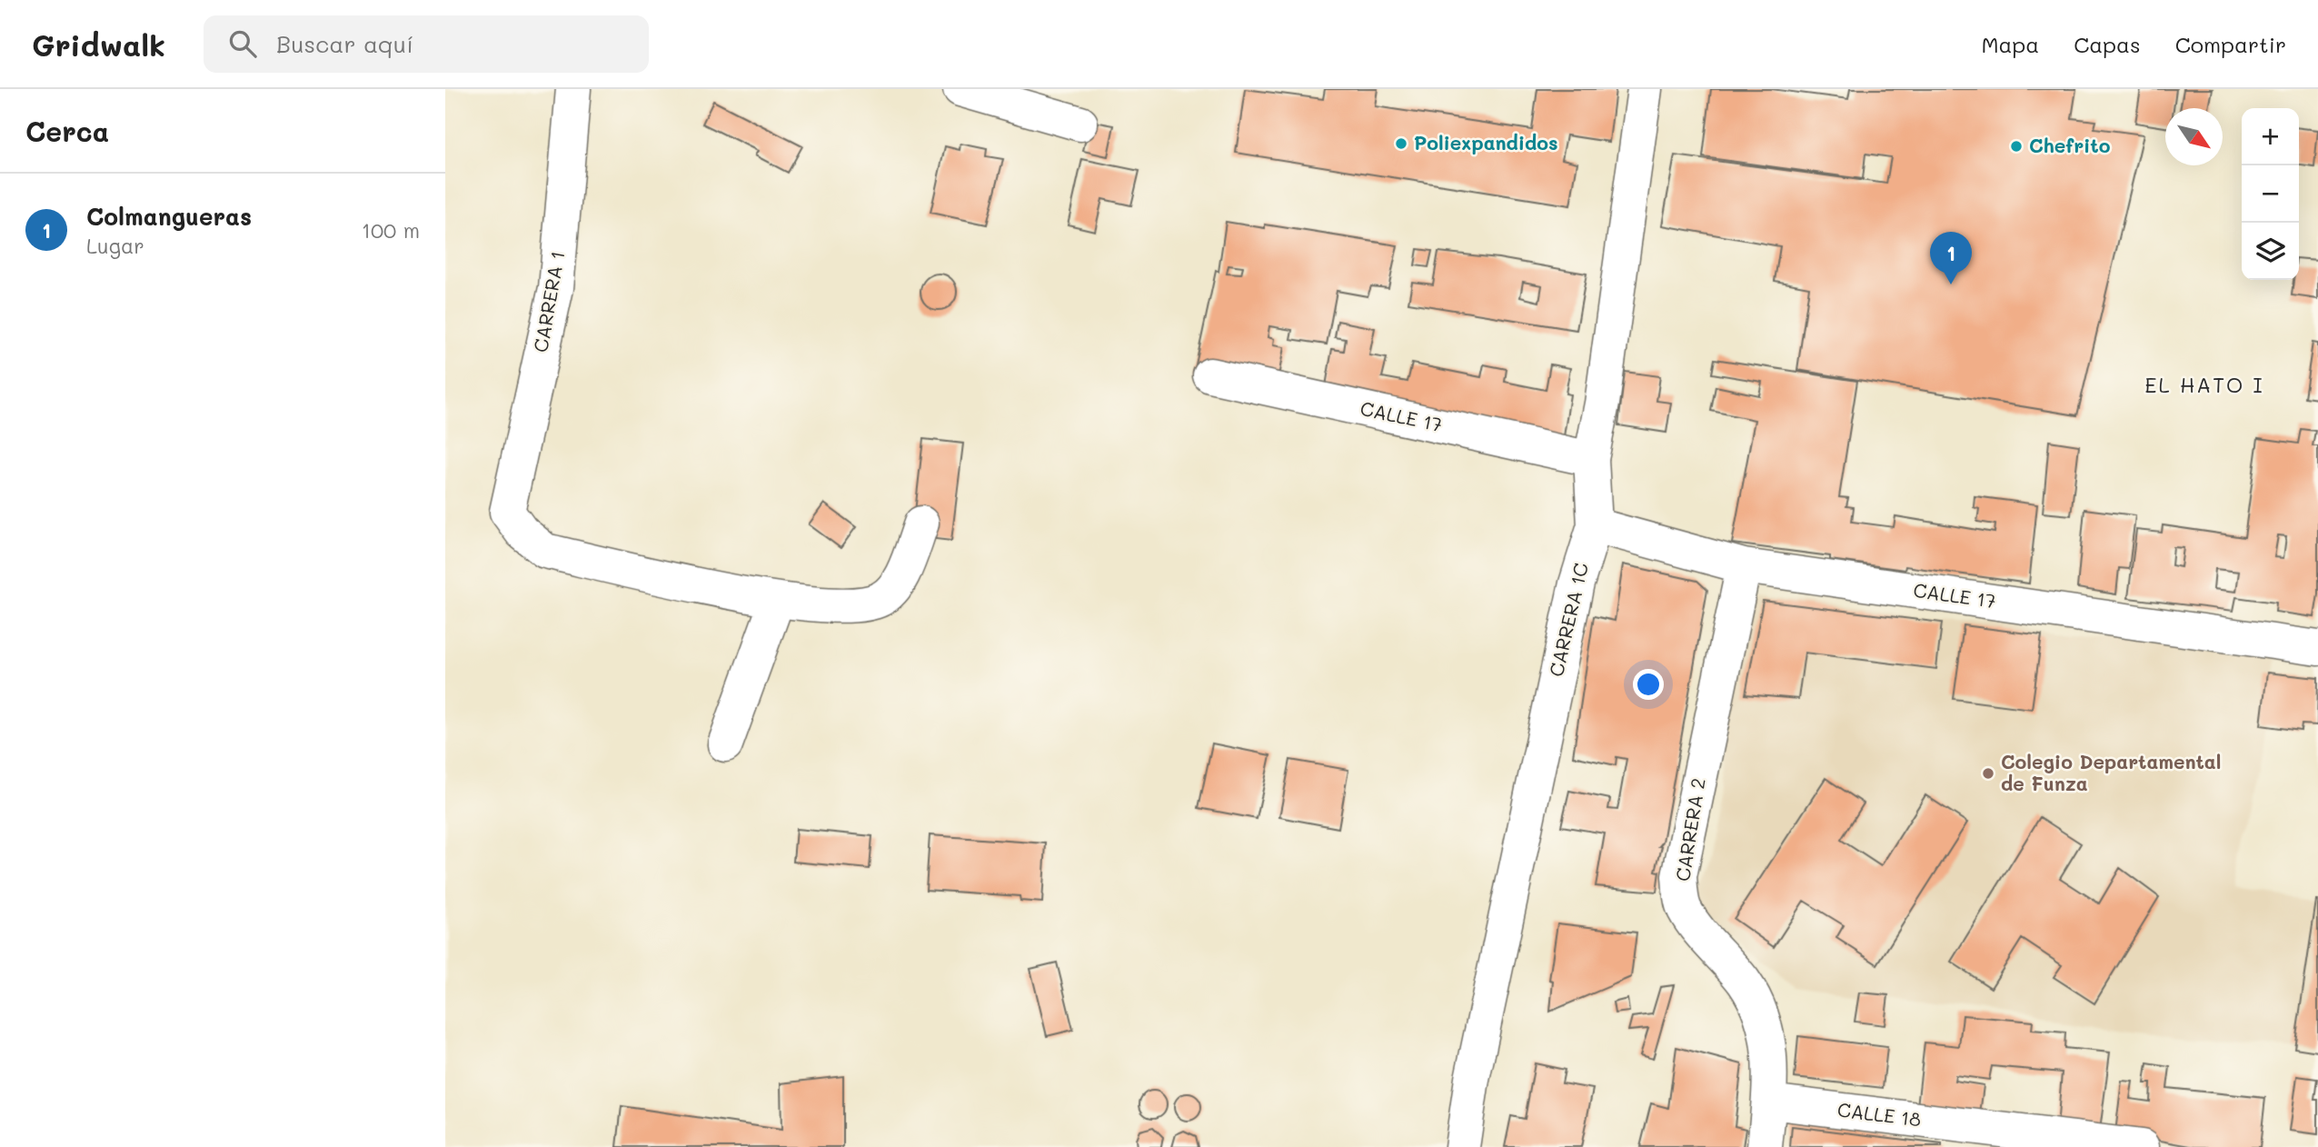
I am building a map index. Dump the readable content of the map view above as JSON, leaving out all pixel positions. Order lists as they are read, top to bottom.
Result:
{
  "streets": {
    "street": [
      "CARRERA 1",
      "CALLE 17",
      "CARRERA 1C",
      "CARRERA 2",
      "CALLE 18"
    ]
  },
  "crossings": [
    ["CALLE 17", "CARRERA 1C"],
    ["CALLE 17", "CARRERA 2"],
    ["CARRERA 2", "CALLE 18"]
  ],
  "districts": ["EL HATO I"],
  "places": ["Poliexpandidos", "Chefrito", "Colegio Departamental de Funza"],
  "north": "bottom right",
  "page": {
    "header": "Gridwalk",
    "search": "Buscar aquí",
    "nav": ["Mapa", "Capas", "Compartir"],
    "heading": "Cerca",
    "map_buttons": ["+", "−"],
    "list": [
      {
        "mark": "1",
        "name": "Colmangueras",
        "note": "Lugar",
        "value": "100 m"
      }
    ],
    "pins": "1"
  }
}
